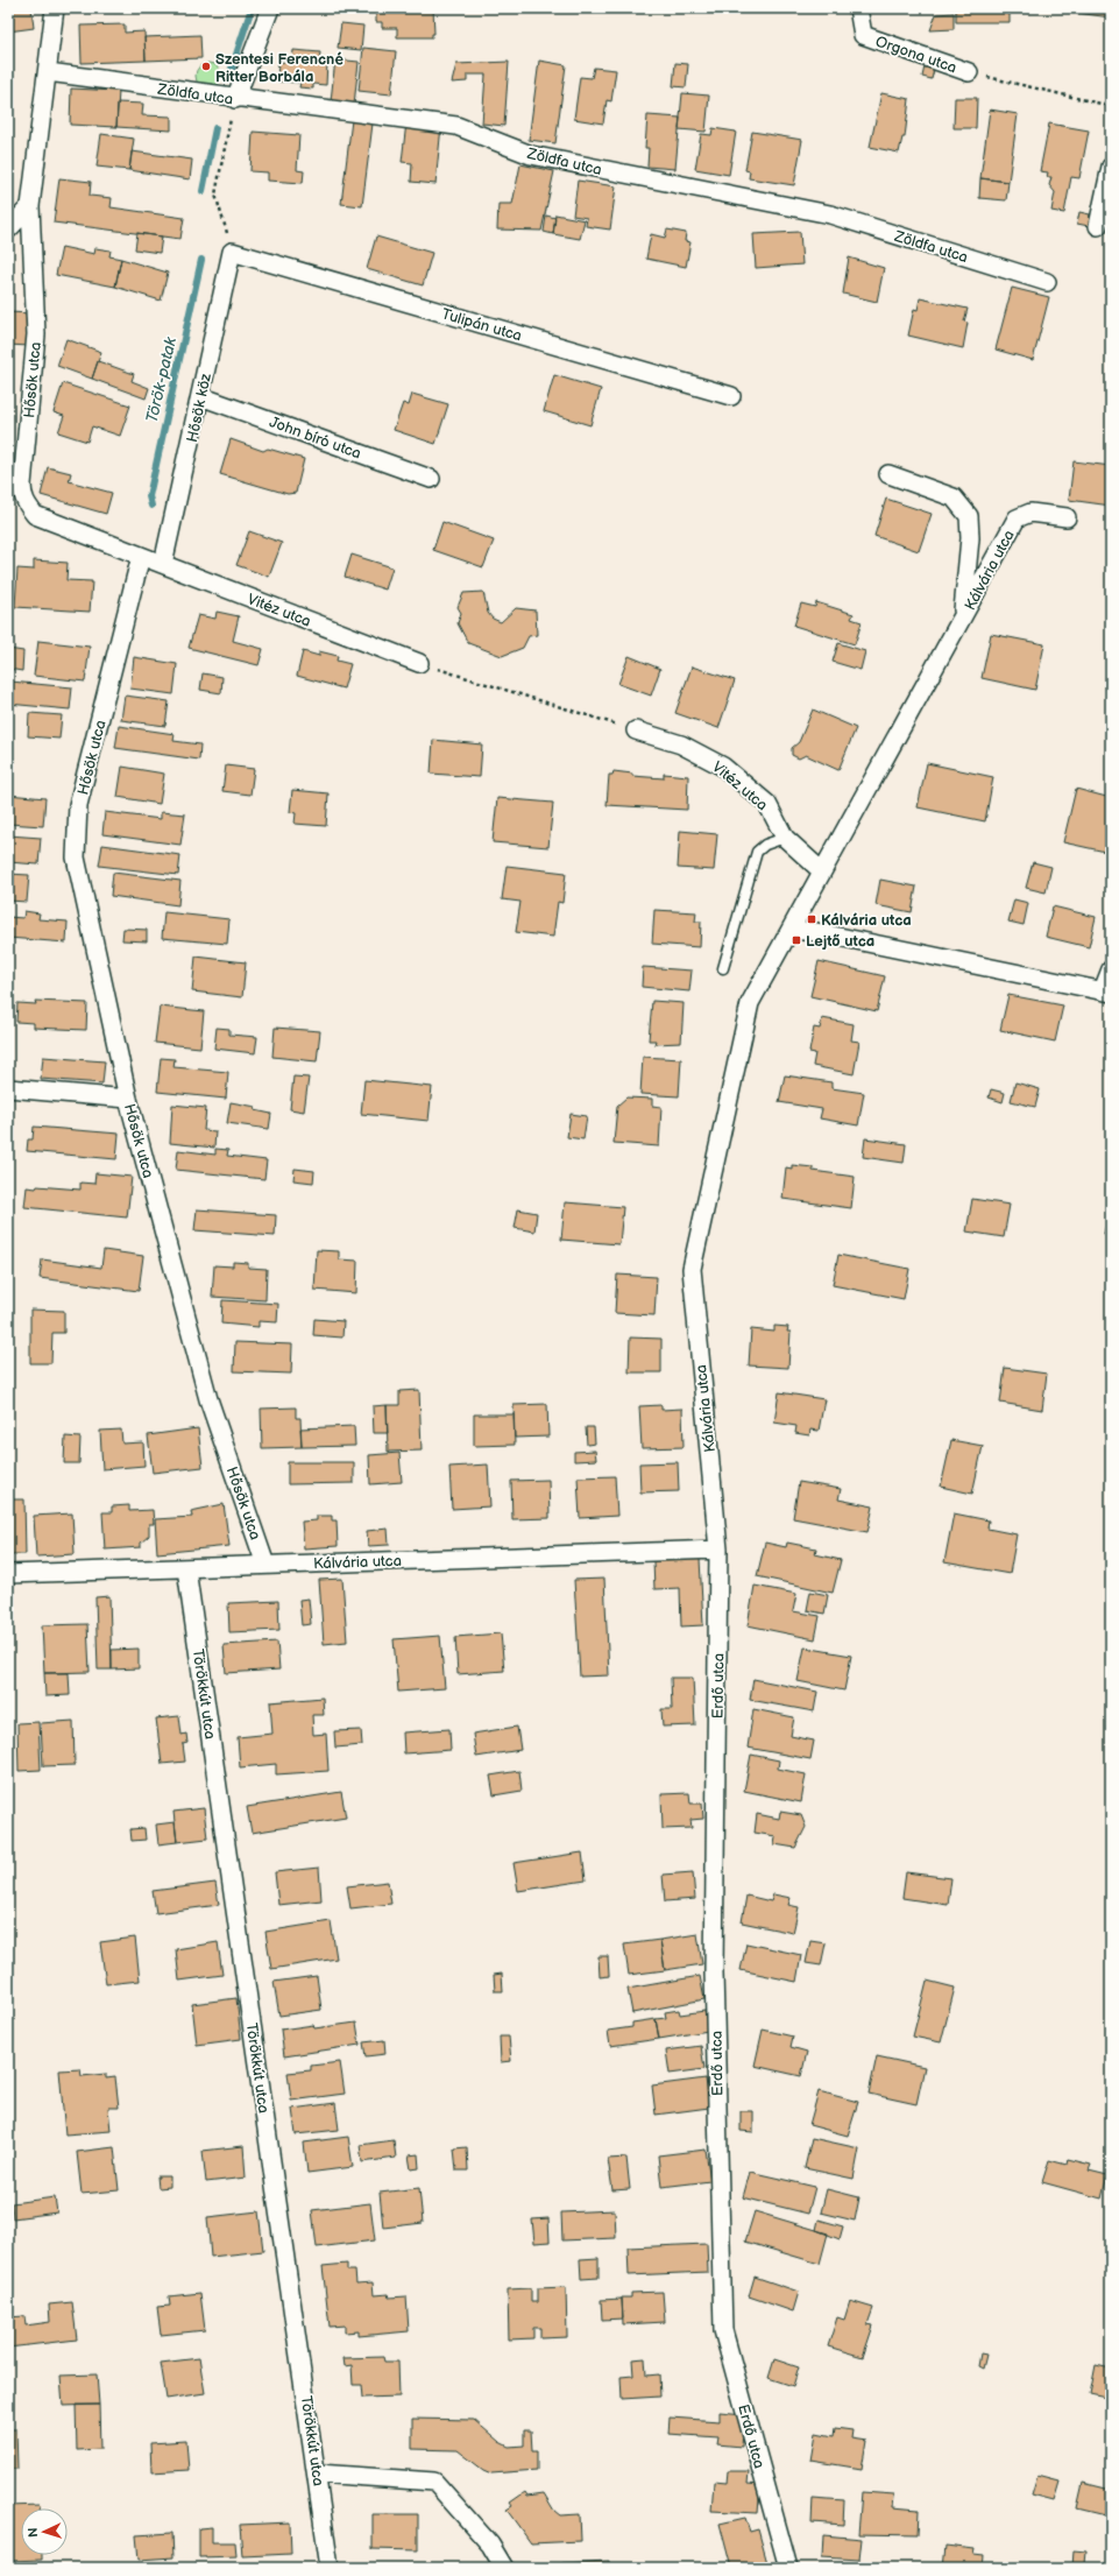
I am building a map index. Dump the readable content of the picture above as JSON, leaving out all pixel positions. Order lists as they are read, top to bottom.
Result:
{
  "streets": {
    "street": [
      "Orgona utca",
      "Zöldfa utca",
      "Tulipán utca",
      "Hősök utca",
      "Hősök köz",
      "John bíró utca",
      "Kálvária utca",
      "Vitéz utca",
      "Erdő utca",
      "Törökkút utca"
    ]
  },
  "crossings": [
    ["Zöldfa utca", "Hősök utca"],
    ["Tulipán utca", "Hősök köz"],
    ["Hősök utca", "Kálvária utca"],
    ["Hősök utca", "Vitéz utca"],
    ["Hősök köz", "John bíró utca"],
    ["Hősök köz", "Vitéz utca"],
    ["Kálvária utca", "Vitéz utca"],
    ["Kálvária utca", "Erdő utca"],
    ["Kálvária utca", "Törökkút utca"]
  ],
  "water": ["Török-patak"],
  "places": {
    "other": ["Szentesi Ferencné Ritter Borbála"],
    "transit": ["Kálvária utca", "Lejtő utca"]
  },
  "north": "left"
}
